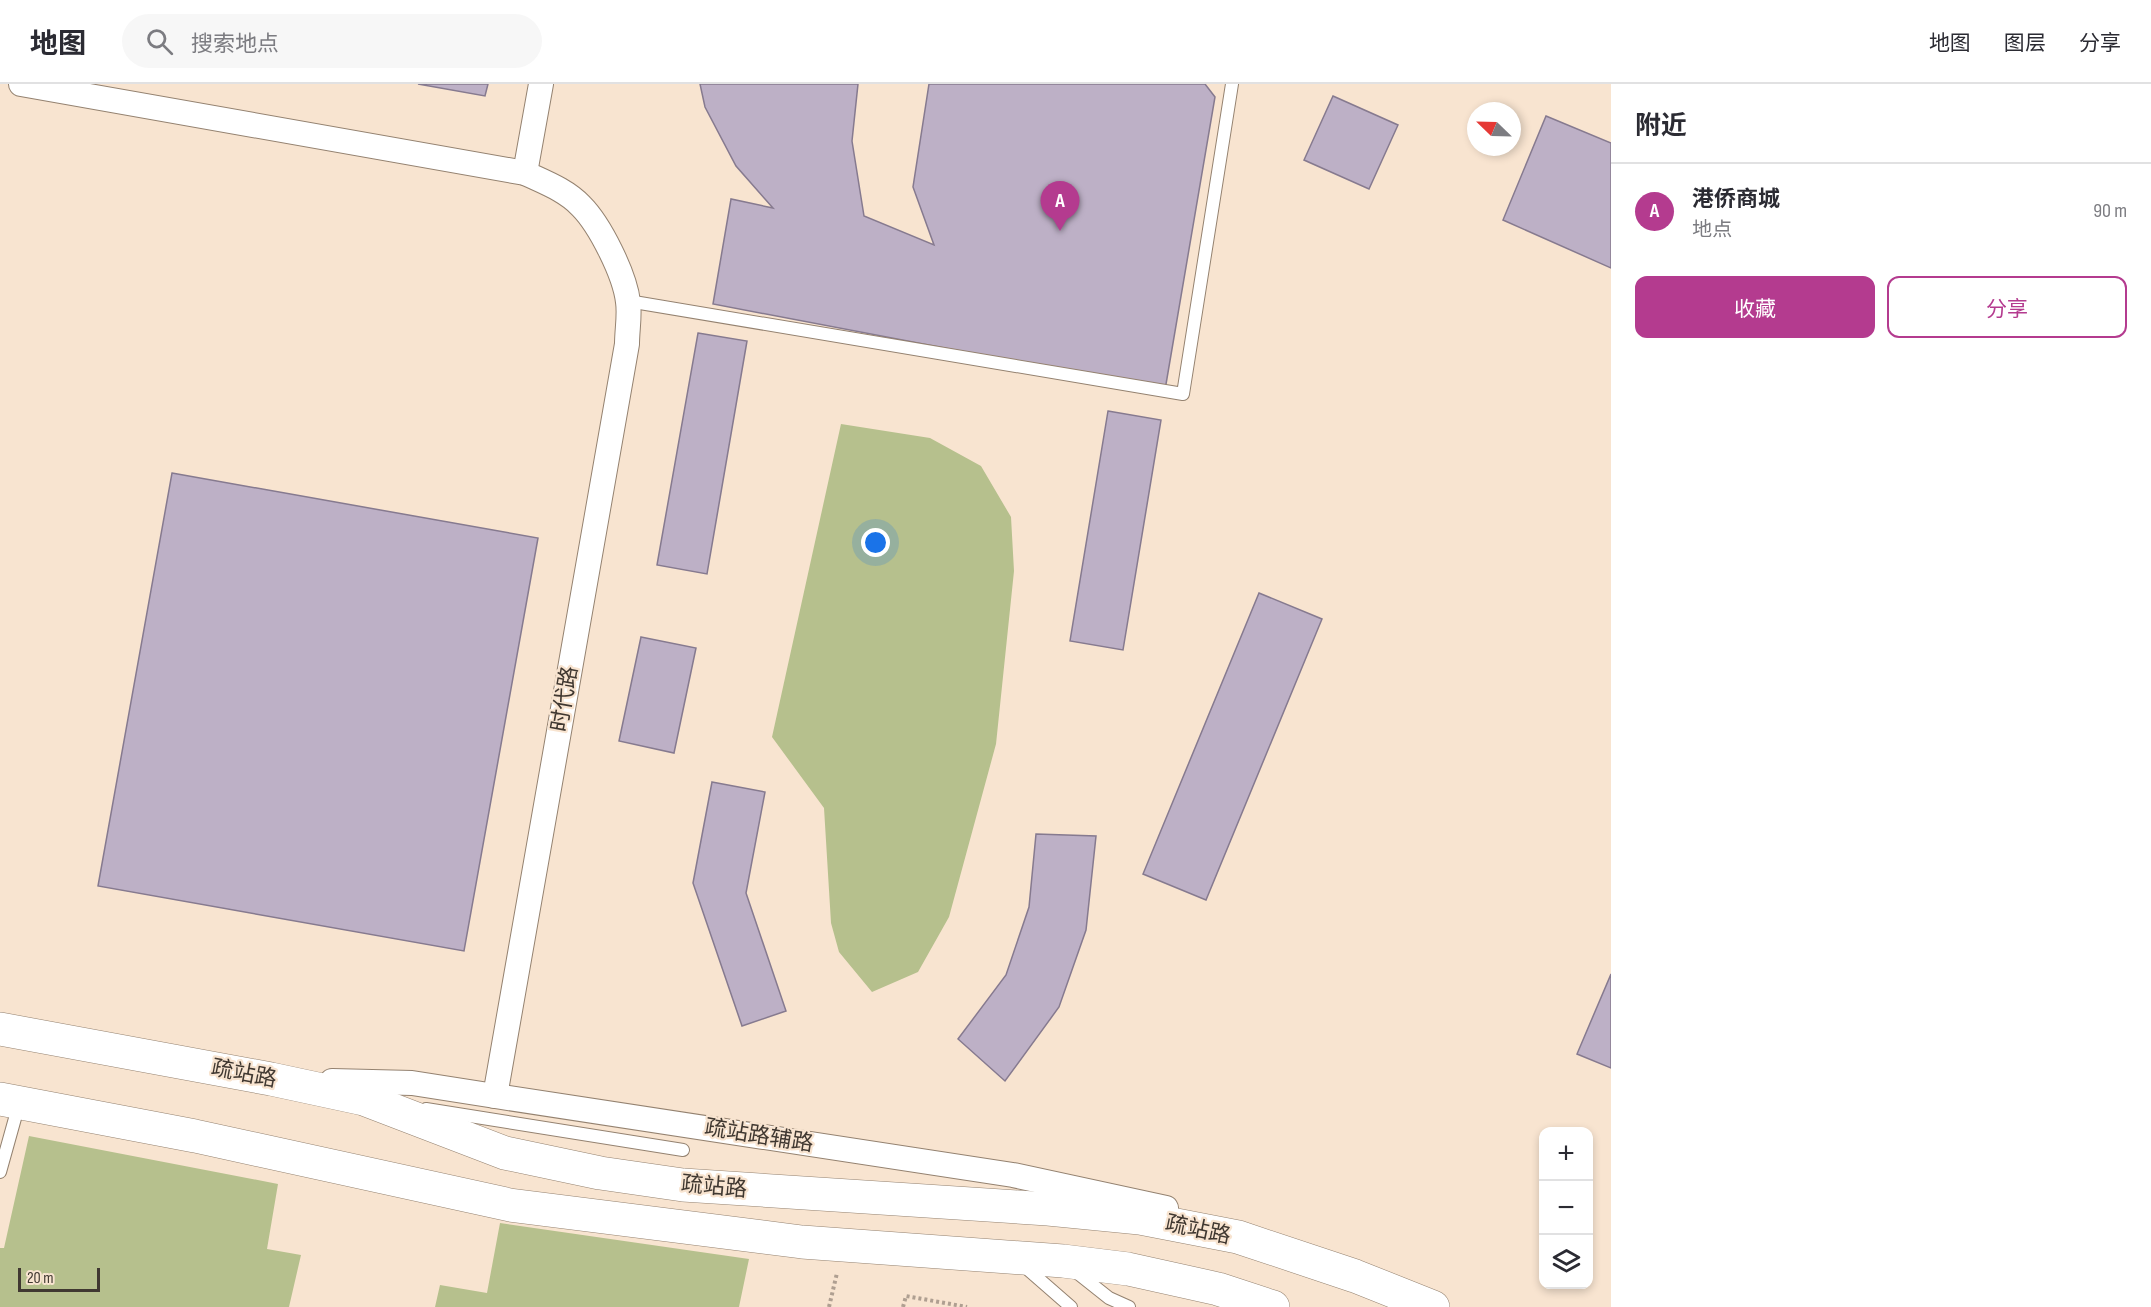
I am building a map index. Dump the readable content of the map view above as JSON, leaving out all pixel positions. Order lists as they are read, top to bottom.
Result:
{
  "streets": {
    "street": ["时代路", "疏站路", "疏站路辅路"]
  },
  "crossings": [
    ["时代路", "疏站路辅路"],
    ["疏站路", "疏站路辅路"]
  ],
  "scale_bar": "20 m",
  "north": "top left",
  "page": {
    "header": "地图",
    "search": "搜索地点",
    "nav": ["地图", "图层", "分享"],
    "heading": "附近",
    "list": [
      {
        "mark": "A",
        "name": "港侨商城",
        "note": "地点",
        "value": "90 m"
      }
    ],
    "pins": "A",
    "buttons": ["收藏", "分享"],
    "map_buttons": ["+", "−"],
    "scale": "20 m"
  }
}
